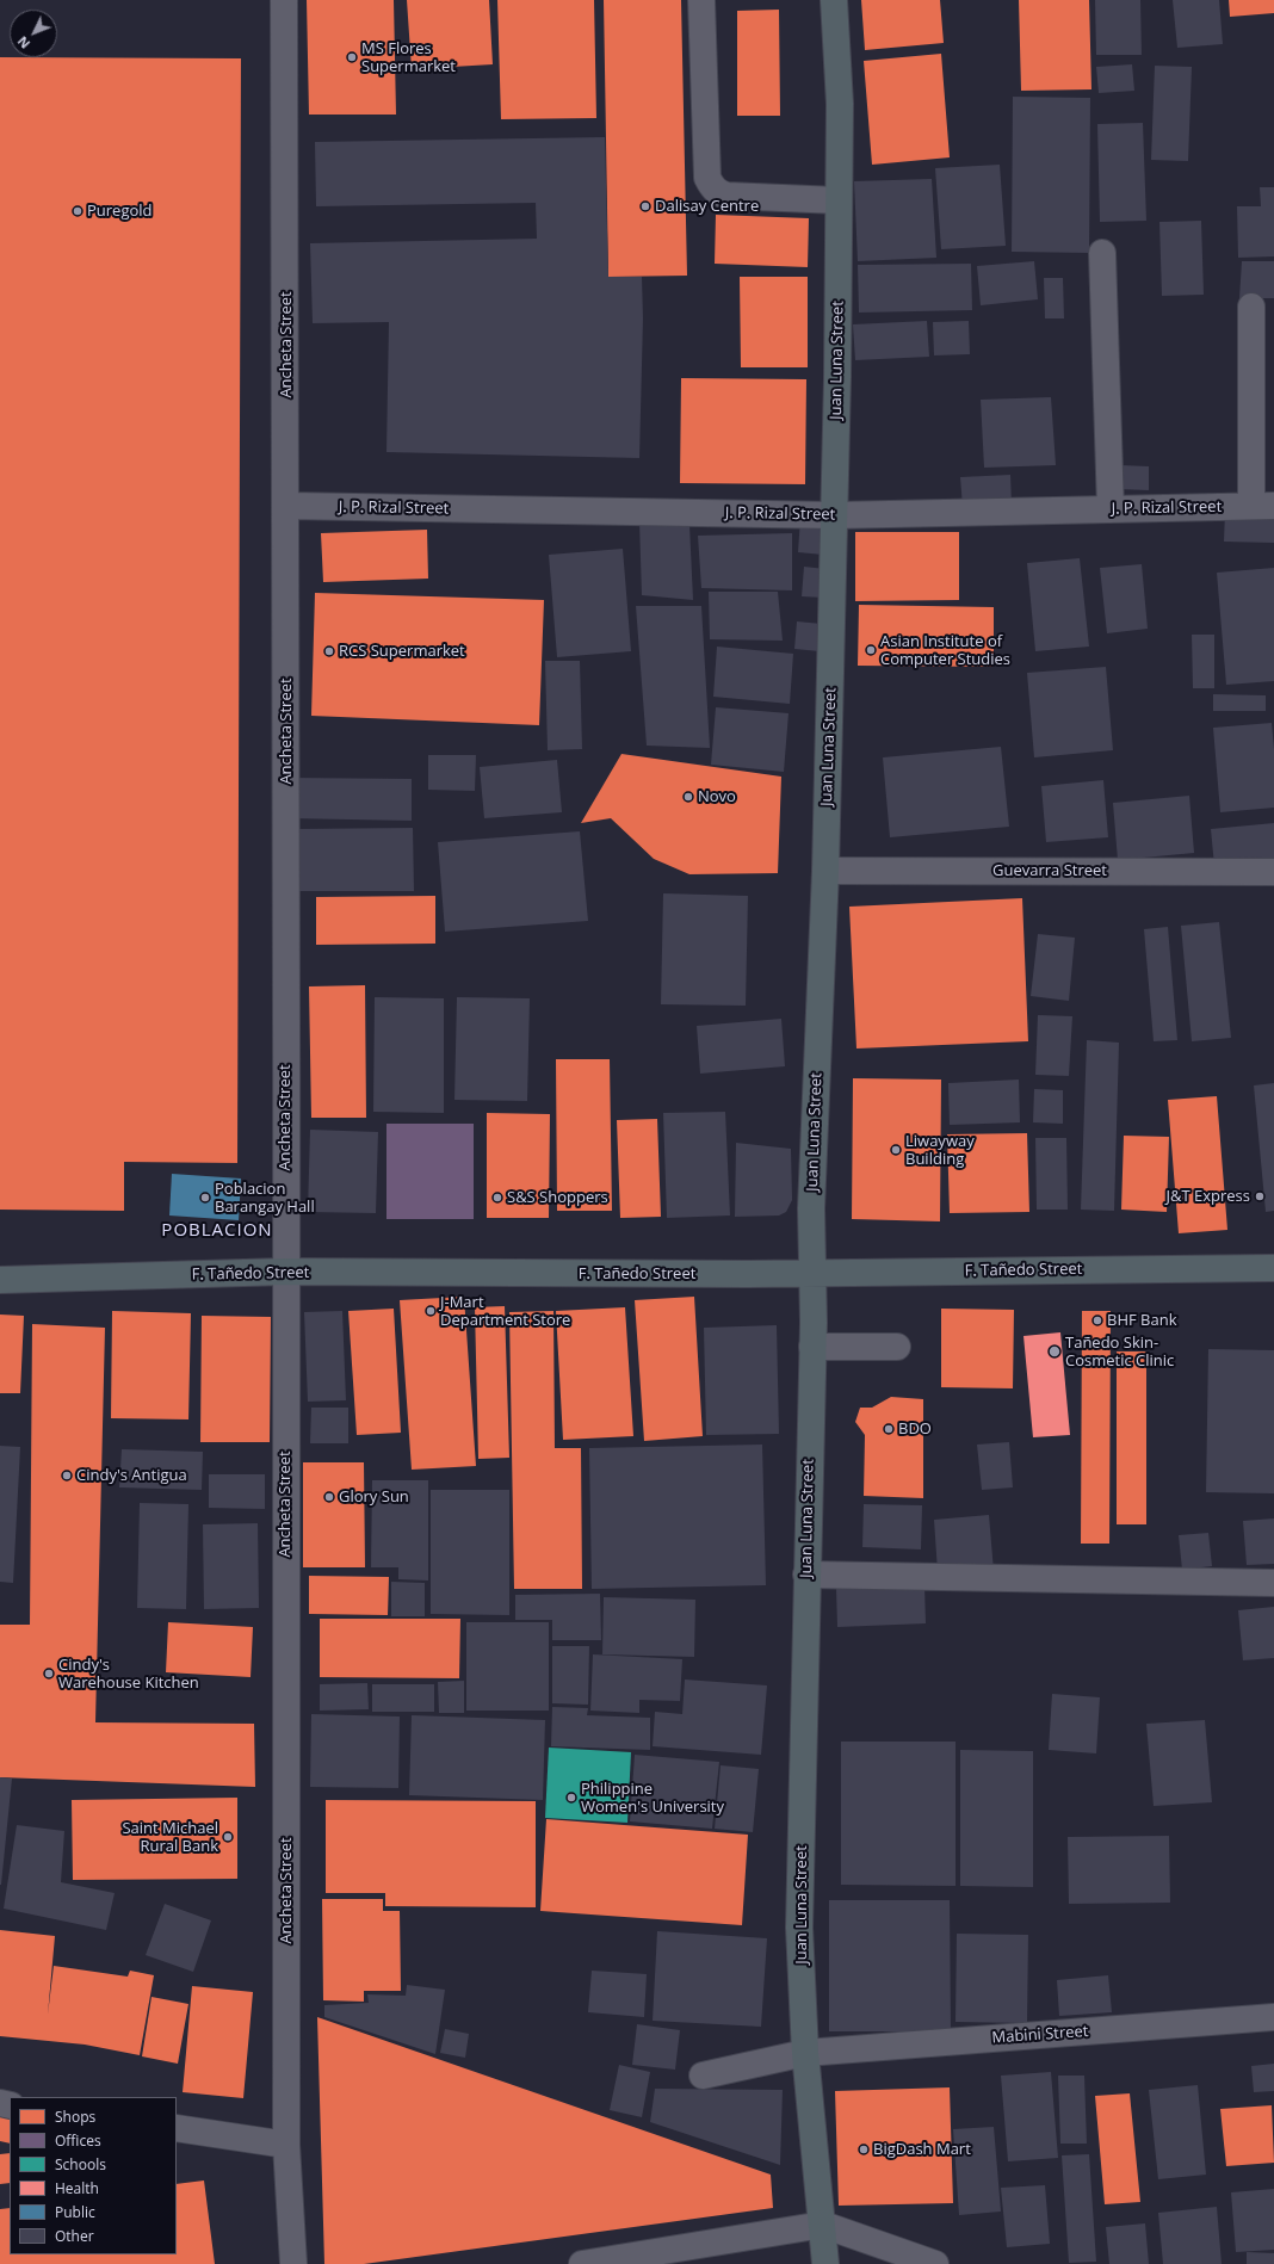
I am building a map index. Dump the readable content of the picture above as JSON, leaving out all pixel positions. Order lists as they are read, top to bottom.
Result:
{
  "streets": {
    "main road": ["Juan Luna Street", "F. Tañedo Street"],
    "street": [
      "Ancheta Street",
      "J. P. Rizal Street",
      "Guevarra Street",
      "Mabini Street"
    ]
  },
  "crossings": [
    ["Ancheta Street", "J. P. Rizal Street"],
    ["Ancheta Street", "F. Tañedo Street"],
    ["Juan Luna Street", "J. P. Rizal Street"],
    ["Juan Luna Street", "Guevarra Street"],
    ["Juan Luna Street", "F. Tañedo Street"],
    ["Juan Luna Street", "Mabini Street"]
  ],
  "districts": ["POBLACION"],
  "places": [
    "MS Flores Supermarket",
    "Dalisay Centre",
    "Puregold",
    "Asian Institute of Computer Studies",
    "RCS Supermarket",
    "Novo",
    "Liwayway Building",
    "J&T Express",
    "Poblacion Barangay Hall",
    "S&S Shoppers",
    "J-Mart Department Store",
    "BHF Bank",
    "Tañedo Skin- Cosmetic Clinic",
    "BDO",
    "Cindy's Antigua",
    "Glory Sun",
    "Cindy's Warehouse Kitchen",
    "Philippine Women's University",
    "Saint Michael Rural Bank",
    "BigDash Mart"
  ],
  "legend": [
    "Shops",
    "Offices",
    "Schools",
    "Health",
    "Public",
    "Other"
  ],
  "north": "bottom left"
}
